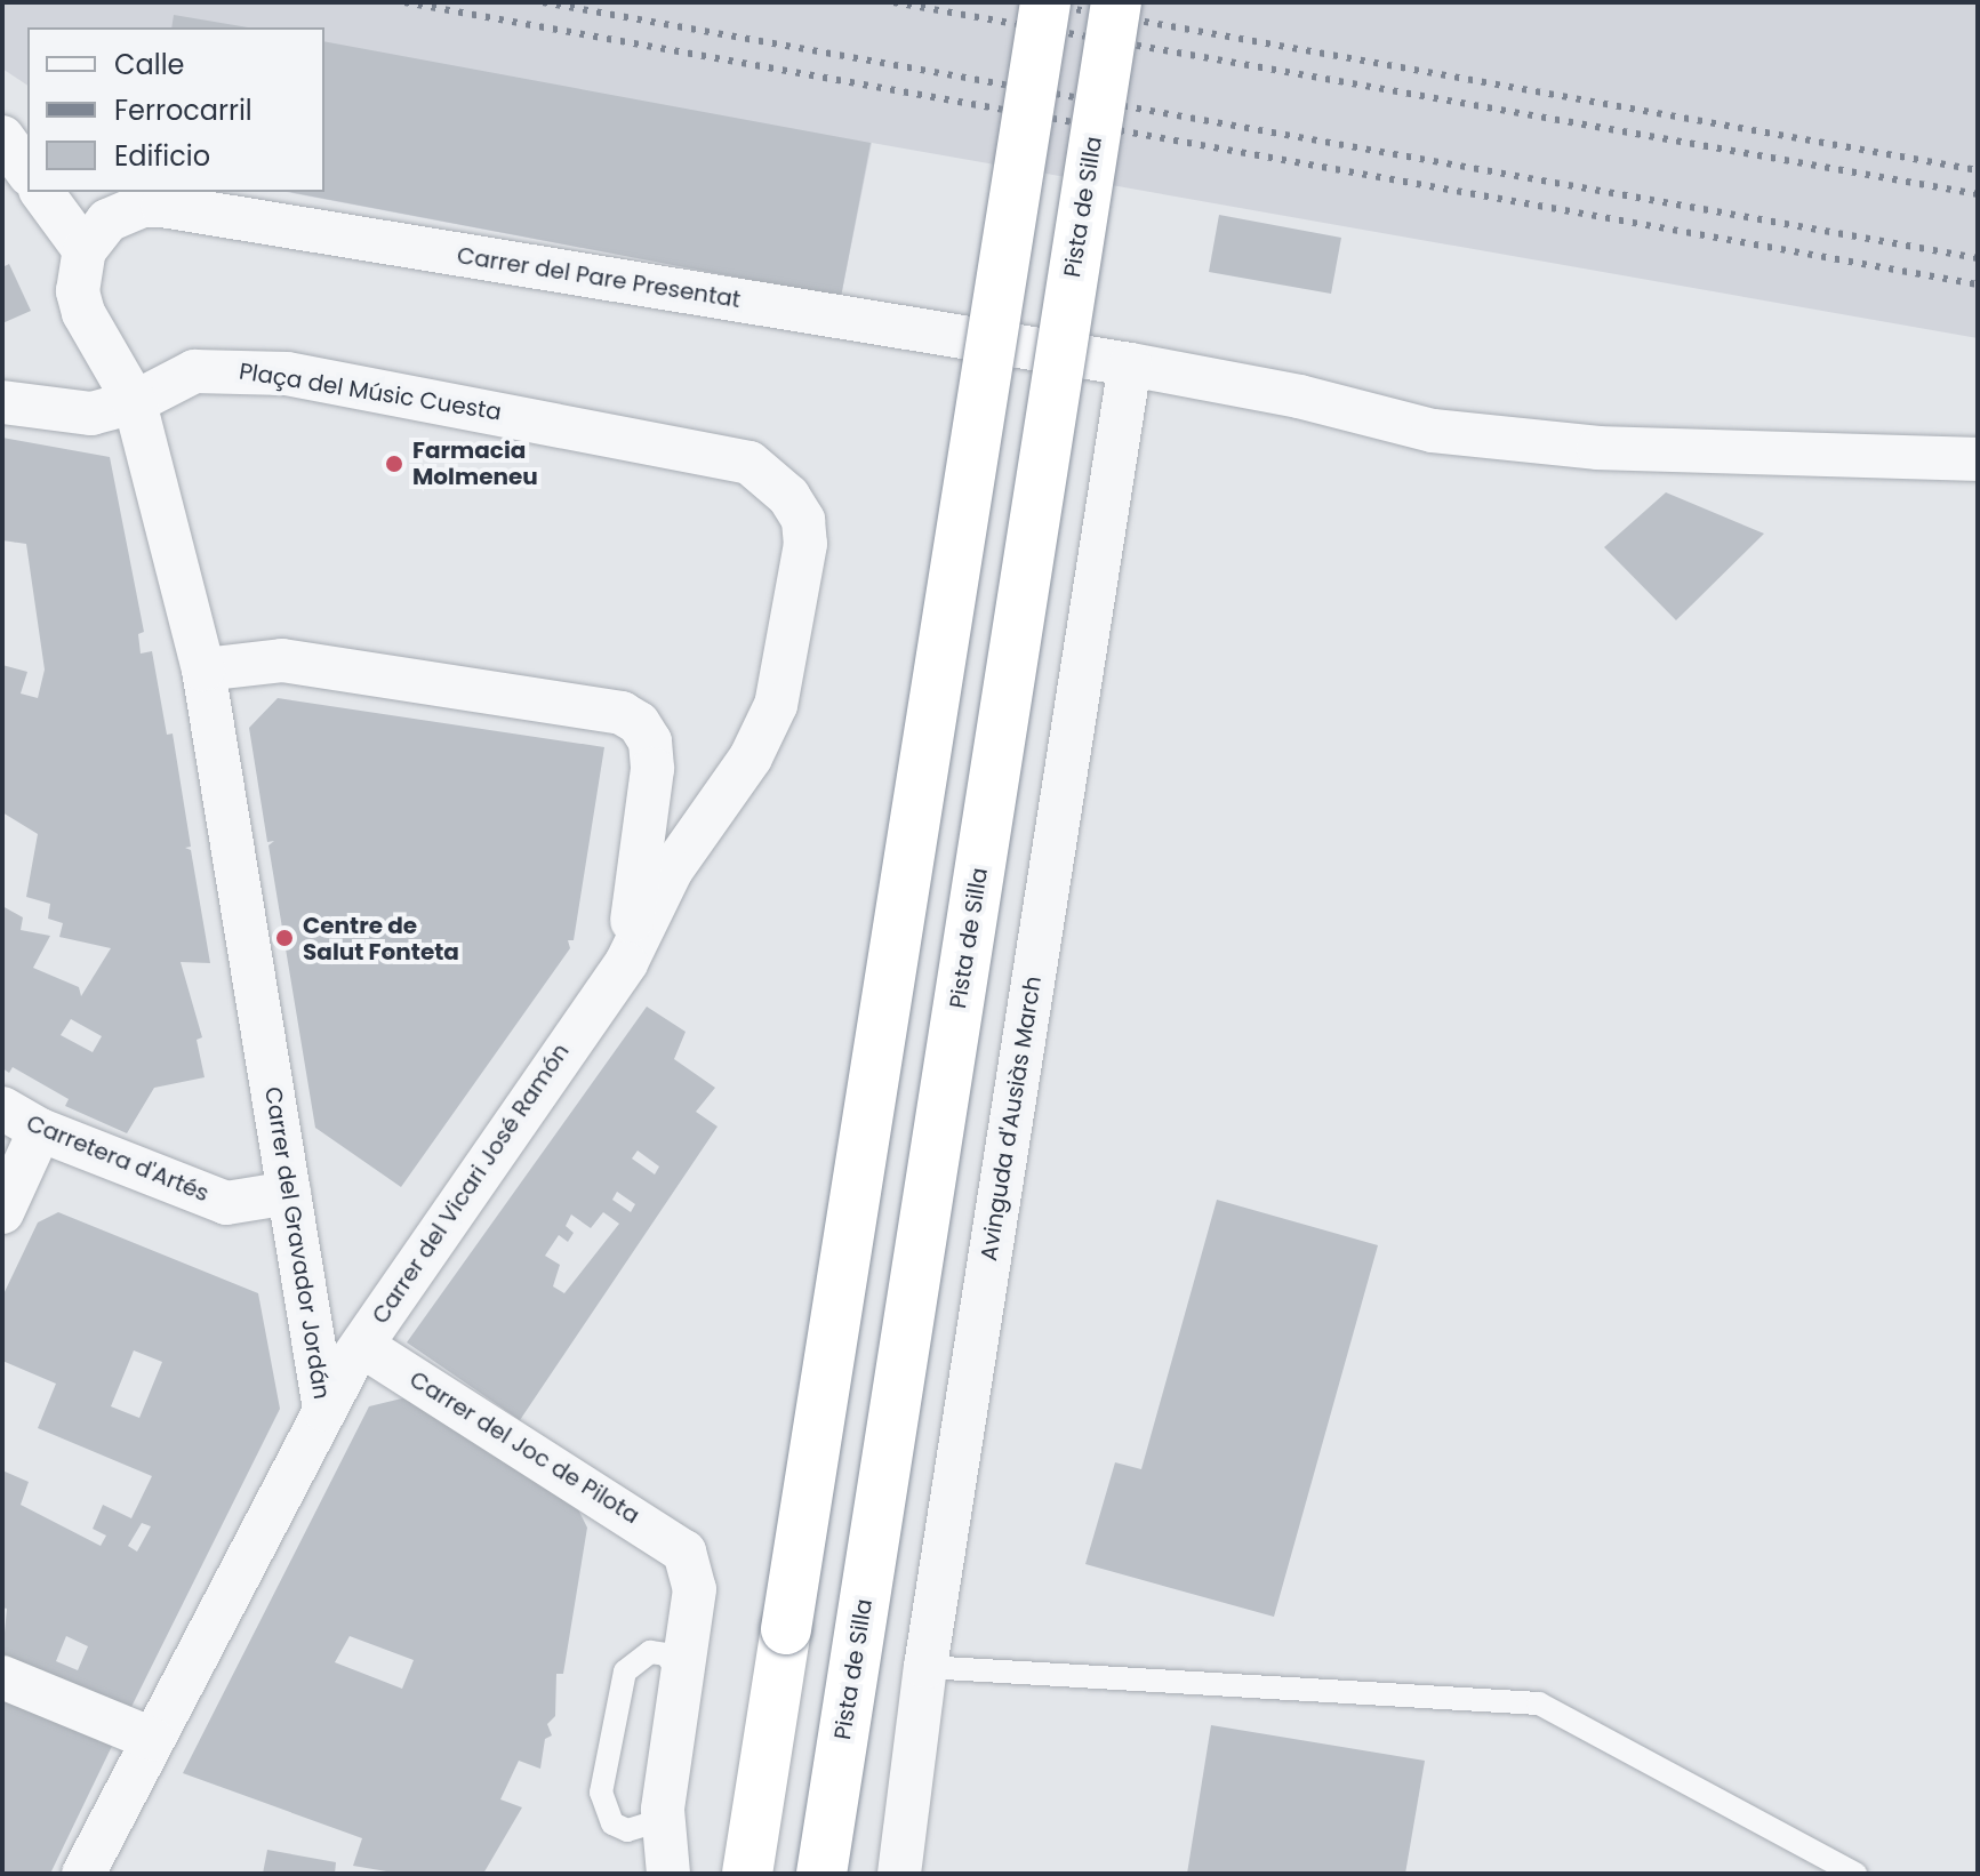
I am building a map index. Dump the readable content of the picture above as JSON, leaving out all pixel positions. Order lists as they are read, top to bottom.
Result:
{
  "streets": {
    "highway": ["Pista de Silla"],
    "street": [
      "Carrer del Pare Presentat",
      "Plaça del Músic Cuesta",
      "Avinguda d'Ausiàs March",
      "Carretera d'Artés",
      "Carrer del Vicari José Ramón",
      "Carrer del Gravador Jordán",
      "Carrer del Joc de Pilota"
    ]
  },
  "crossings": [
    ["Carrer del Pare Presentat", "Avinguda d'Ausiàs March"],
    ["Plaça del Músic Cuesta", "Carrer del Vicari José Ramón"],
    ["Carretera d'Artés", "Carrer del Gravador Jordán"],
    ["Carrer del Vicari José Ramón", "Carrer del Gravador Jordán"],
    ["Carrer del Vicari José Ramón", "Carrer del Joc de Pilota"]
  ],
  "places": ["Farmacia Molmeneu", "Centre de Salut Fonteta"],
  "legend": ["Calle", "Ferrocarril", "Edificio"]
}
